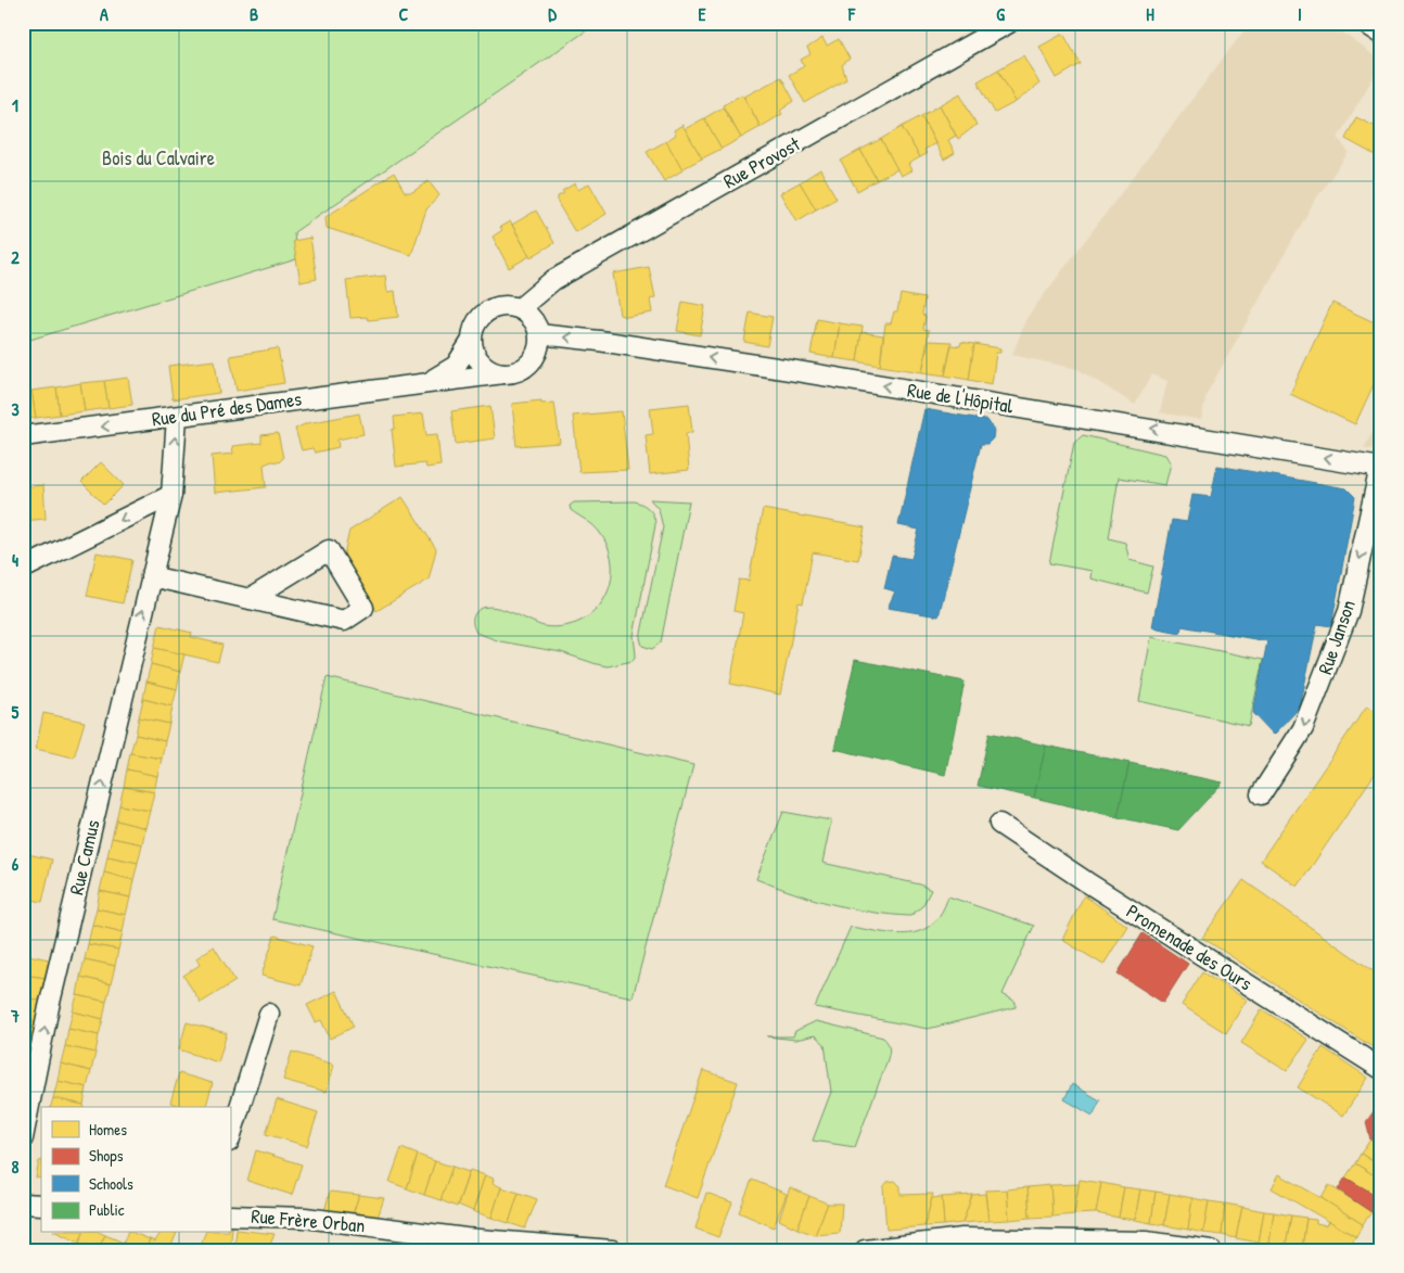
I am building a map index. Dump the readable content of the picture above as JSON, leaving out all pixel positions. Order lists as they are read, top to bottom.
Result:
{
  "streets": {
    "street": [
      "Rue Provost",
      "Rue de l'Hôpital",
      "Rue du Pré des Dames",
      "Rue Janson",
      "Rue Camus",
      "Promenade des Ours",
      "Rue Frère Orban"
    ]
  },
  "crossings": [
    ["Rue Provost", "Rue de l'Hôpital"],
    ["Rue Provost", "Rue du Pré des Dames"],
    ["Rue de l'Hôpital", "Rue du Pré des Dames"],
    ["Rue de l'Hôpital", "Rue Janson"],
    ["Rue du Pré des Dames", "Rue Camus"]
  ],
  "one_way": ["Rue de l'Hôpital", "Rue Janson", "Rue Camus"],
  "parks": ["Bois du Calvaire"],
  "legend": [
    "Homes",
    "Shops",
    "Schools",
    "Public"
  ],
  "grid": {
    "columns": [
      "A",
      "B",
      "C",
      "D",
      "E",
      "F",
      "G",
      "H",
      "I"
    ],
    "rows": [
      "1",
      "2",
      "3",
      "4",
      "5",
      "6",
      "7",
      "8"
    ]
  }
}
